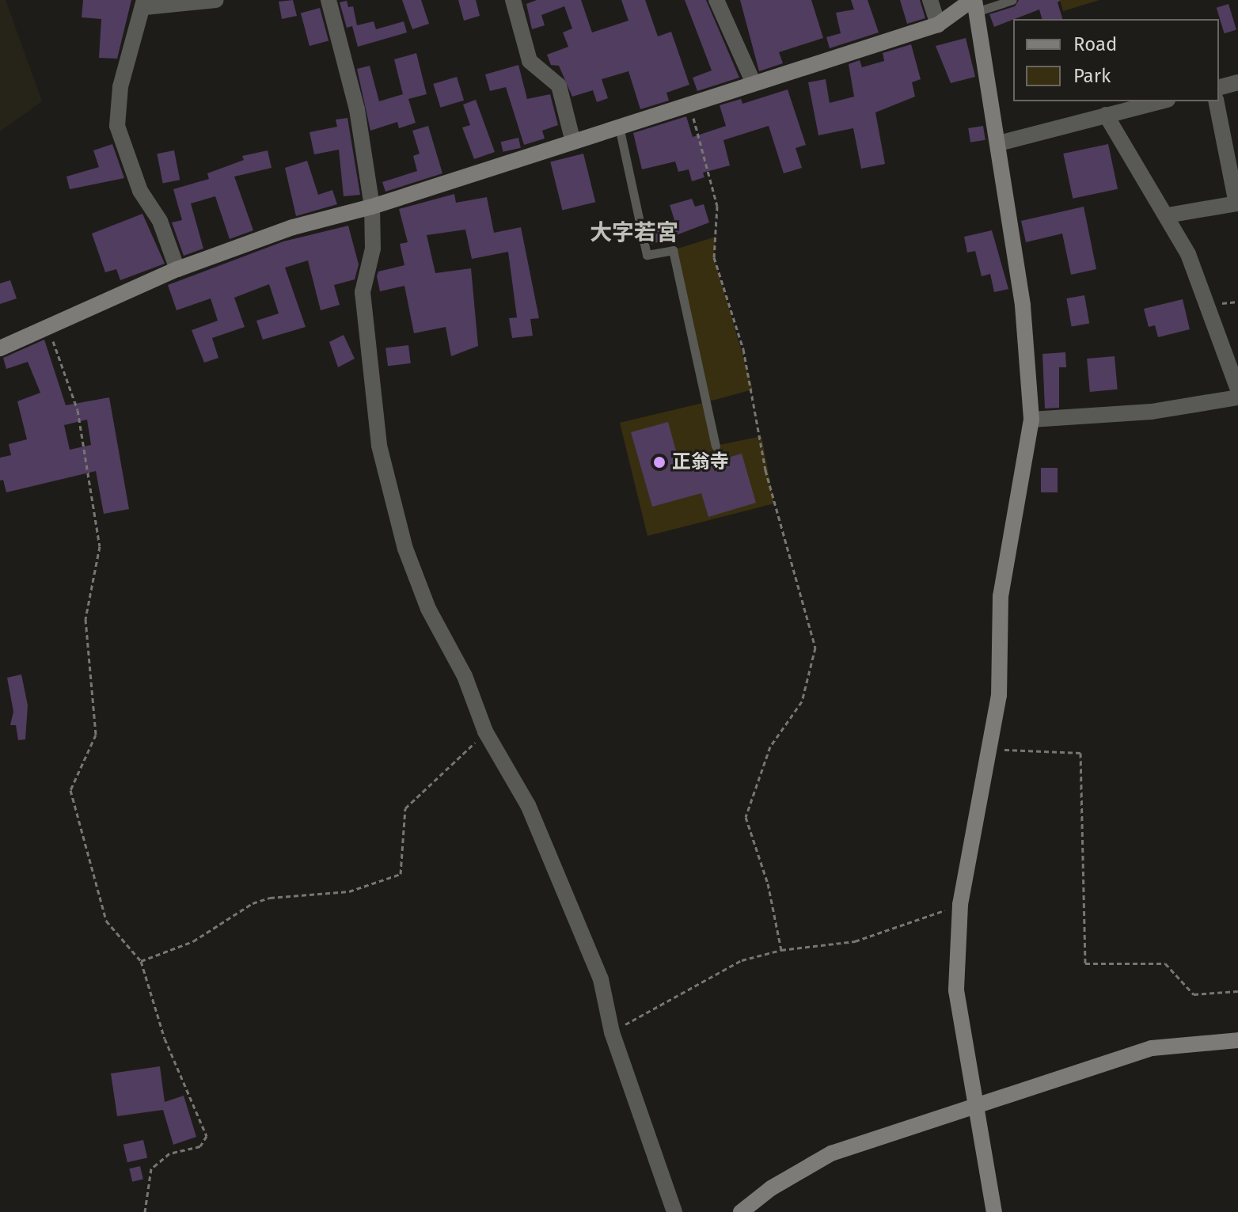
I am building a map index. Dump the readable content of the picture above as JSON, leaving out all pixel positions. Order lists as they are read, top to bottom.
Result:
{
  "districts": ["大字若宮"],
  "places": ["正翁寺"],
  "legend": ["Road", "Park"]
}
